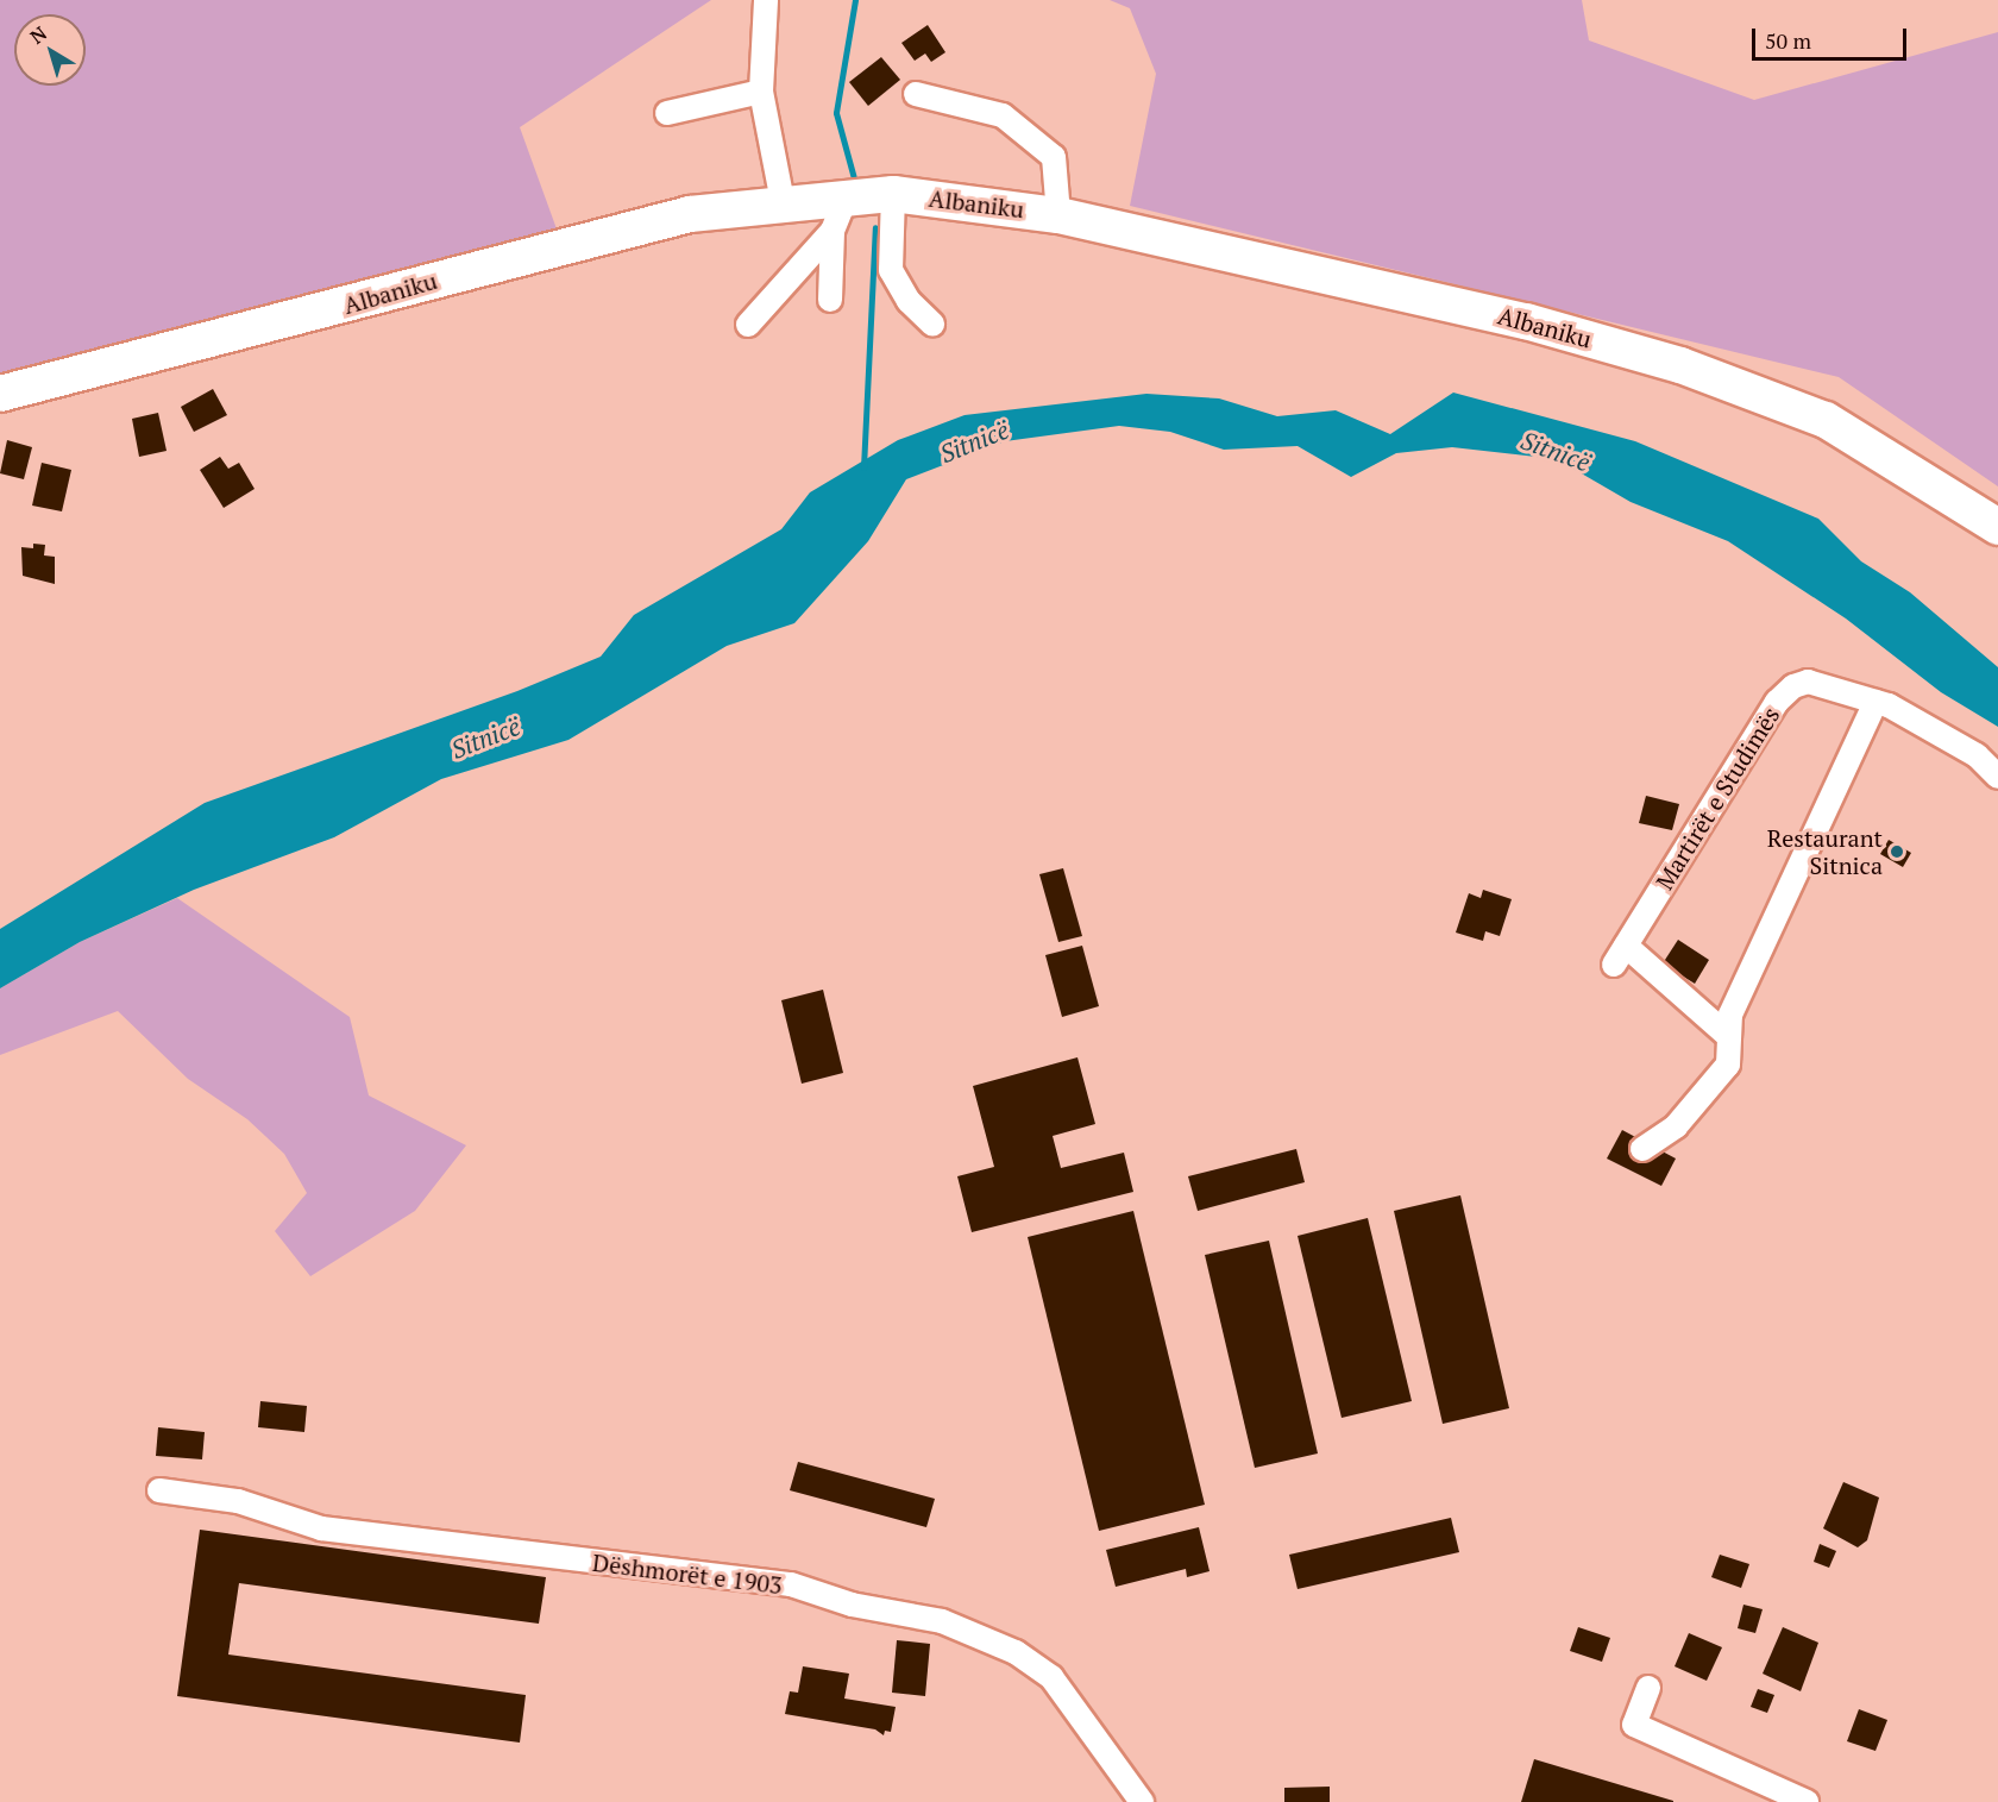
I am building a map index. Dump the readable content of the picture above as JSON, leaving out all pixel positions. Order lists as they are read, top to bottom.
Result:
{
  "streets": {
    "main road": ["Albaniku"],
    "street": ["Martirët e Studimës", "Dëshmorët e 1903"]
  },
  "water": ["Sitnicë"],
  "places": ["Restaurant Sitnica"],
  "scale_bar": "50 m",
  "north": "top left"
}
